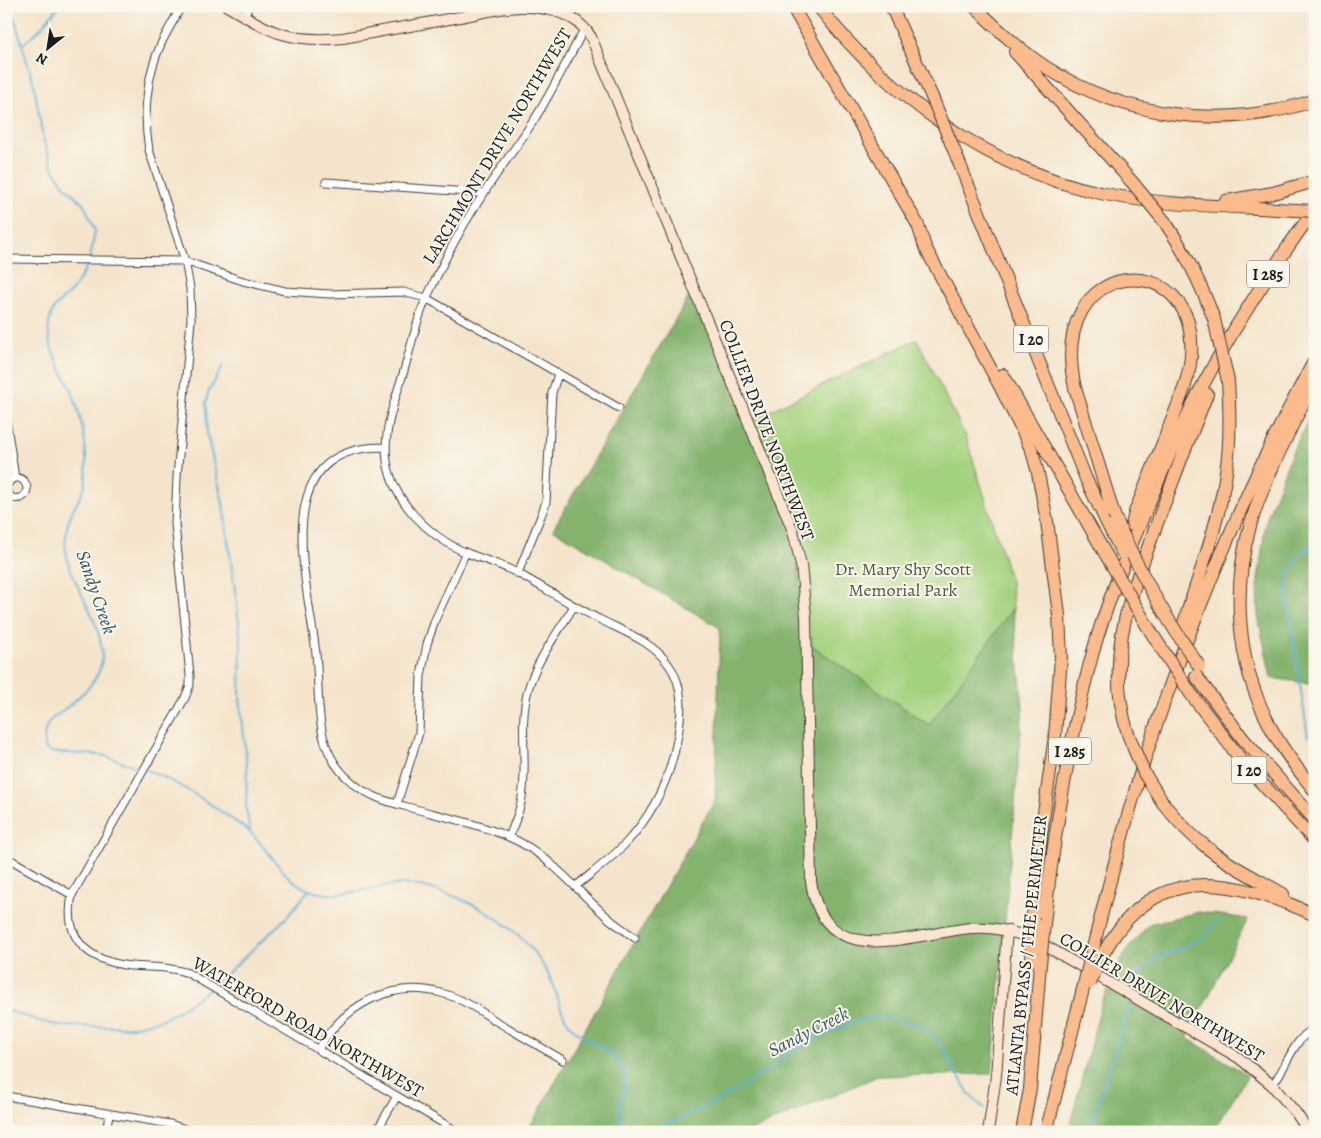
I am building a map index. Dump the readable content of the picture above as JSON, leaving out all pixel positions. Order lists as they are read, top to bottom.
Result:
{
  "streets": {
    "highway": ["I 285", "I 20", "ATLANTA BYPASS / THE PERIMETER"],
    "main road": ["COLLIER DRIVE NORTHWEST"],
    "street": ["LARCHMONT DRIVE NORTHWEST", "WATERFORD ROAD NORTHWEST"]
  },
  "crossings": [
    ["LARCHMONT DRIVE NORTHWEST", "COLLIER DRIVE NORTHWEST"]
  ],
  "water": ["Sandy Creek"],
  "parks": ["Dr. Mary Shy Scott Memorial Park"],
  "north": "bottom left"
}
